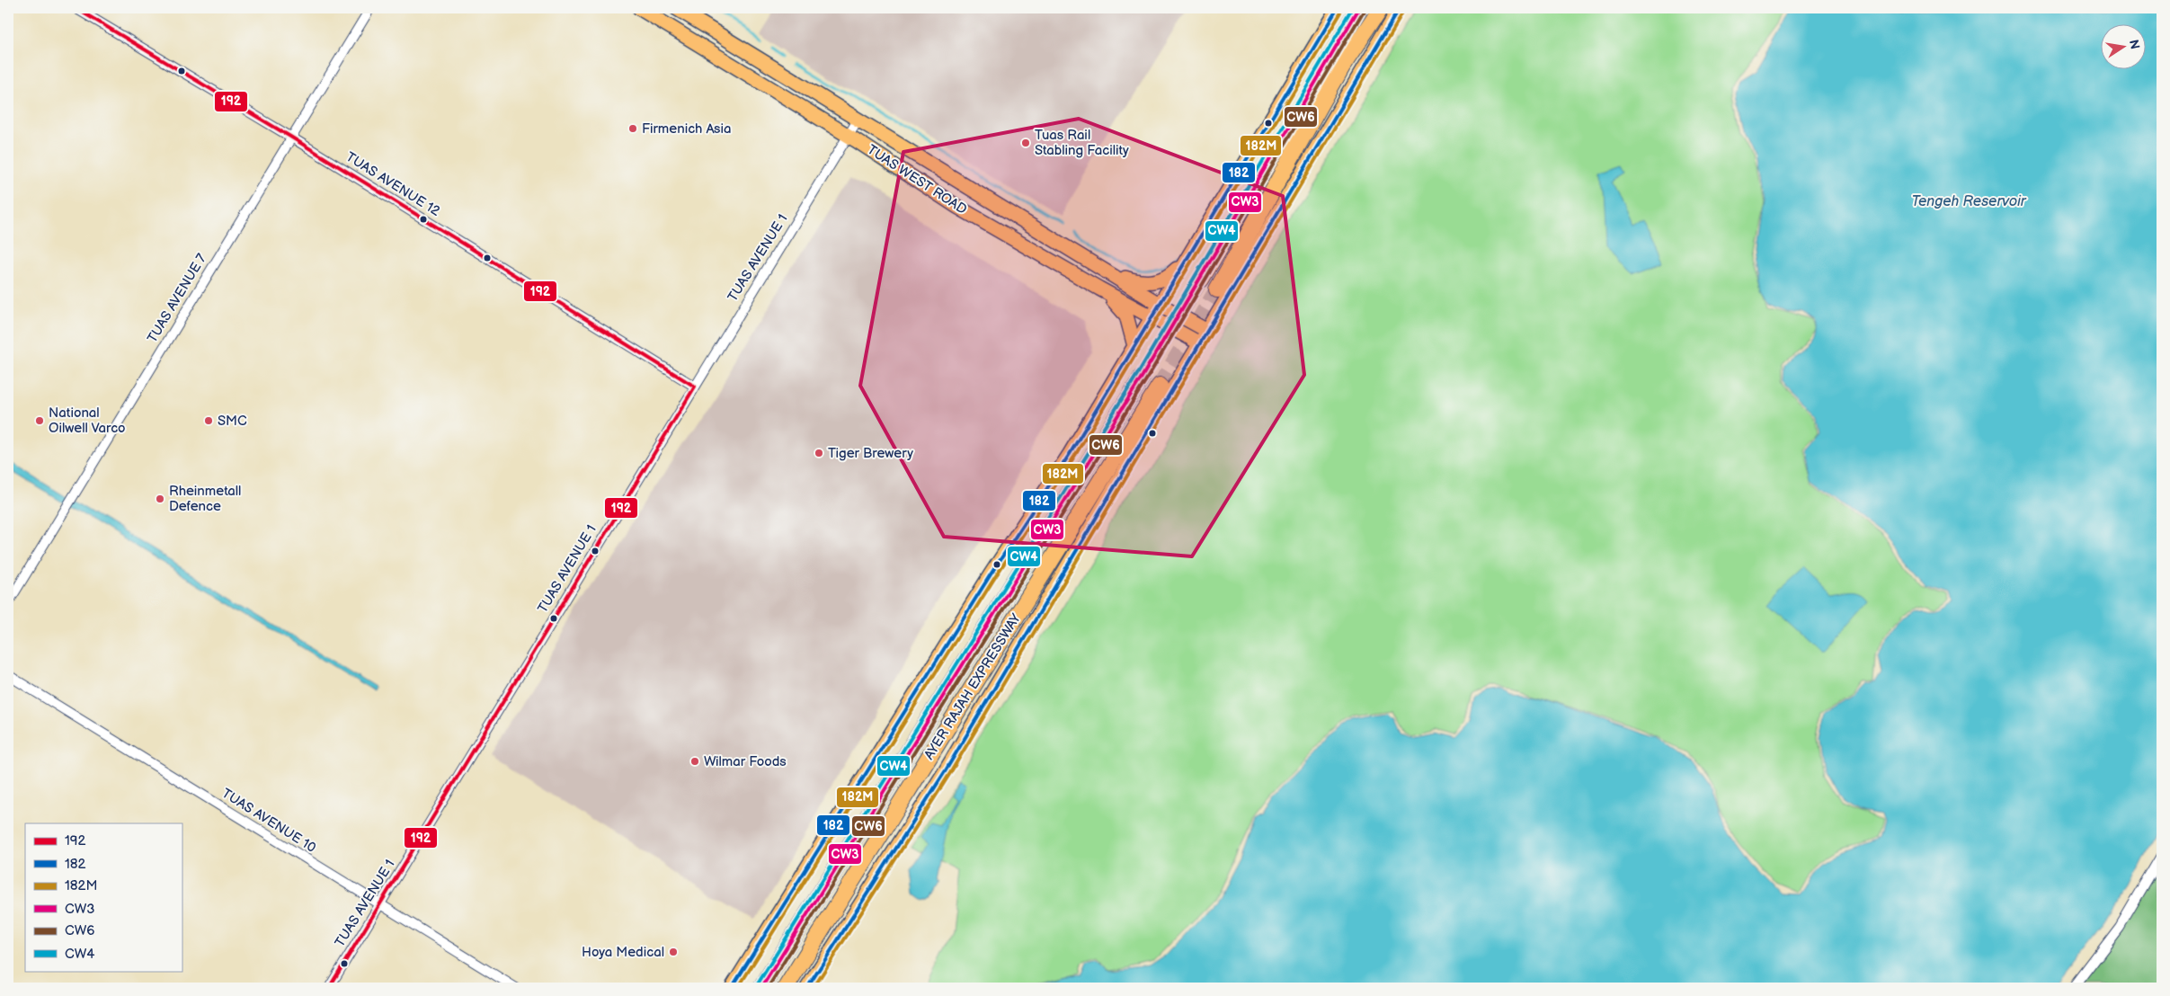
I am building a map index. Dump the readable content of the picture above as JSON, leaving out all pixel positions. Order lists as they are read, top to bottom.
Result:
{
  "streets": {
    "highway": ["AYER RAJAH EXPRESSWAY"],
    "main road": ["TUAS WEST ROAD"],
    "street": [
      "TUAS AVENUE 12",
      "TUAS AVENUE 1",
      "TUAS AVENUE 7",
      "TUAS AVENUE 10"
    ]
  },
  "crossings": [
    ["TUAS WEST ROAD", "TUAS AVENUE 1"],
    ["TUAS AVENUE 12", "TUAS AVENUE 1"],
    ["TUAS AVENUE 12", "TUAS AVENUE 7"],
    ["TUAS AVENUE 1", "TUAS AVENUE 10"]
  ],
  "water": ["Tengeh Reservoir"],
  "places": [
    "Firmenich Asia",
    "Tuas Rail Stabling Facility",
    "National Oilwell Varco",
    "SMC",
    "Tiger Brewery",
    "Rheinmetall Defence",
    "Wilmar Foods",
    "Hoya Medical"
  ],
  "lines": [
    "transit line 192",
    "transit line 182",
    "transit line CW3",
    "transit line CW4",
    "transit line 182M",
    "transit line CW6"
  ],
  "legend": [
    "192",
    "182",
    "182M",
    "CW3",
    "CW6",
    "CW4"
  ],
  "north": "right"
}
